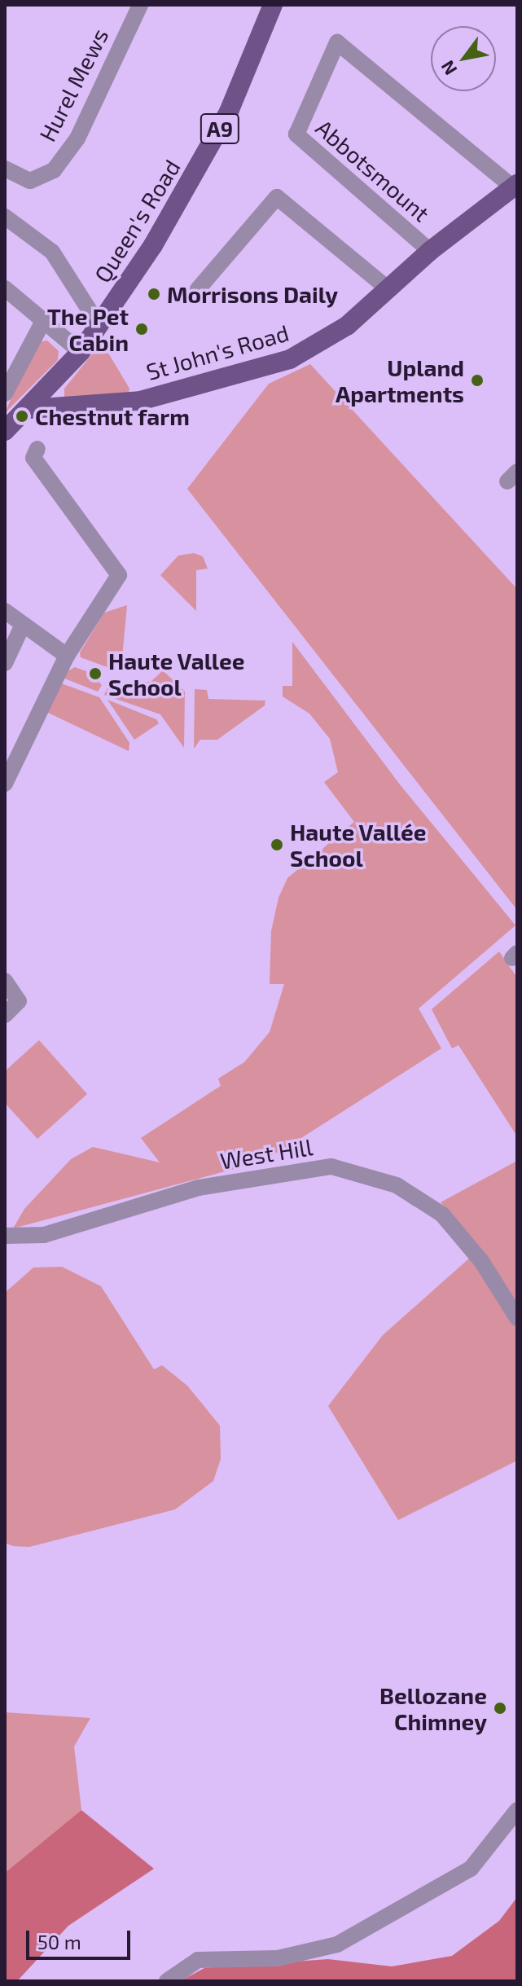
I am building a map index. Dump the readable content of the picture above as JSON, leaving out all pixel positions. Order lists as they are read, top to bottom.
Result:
{
  "streets": {
    "main road": ["A9", "Queen's Road", "St John's Road"],
    "street": ["Hurel Mews", "Abbotsmount", "West Hill"]
  },
  "crossings": [
    ["A9", "Queen's Road"],
    ["A9", "St John's Road"],
    ["Abbotsmount", "St John's Road"],
    ["Queen's Road", "St John's Road"]
  ],
  "places": [
    "Morrisons Daily",
    "The Pet Cabin",
    "Upland Apartments",
    "Chestnut farm",
    "Haute Vallee School",
    "Haute Vallée School",
    "Bellozane Chimney"
  ],
  "scale_bar": "50 m",
  "north": "bottom left"
}
